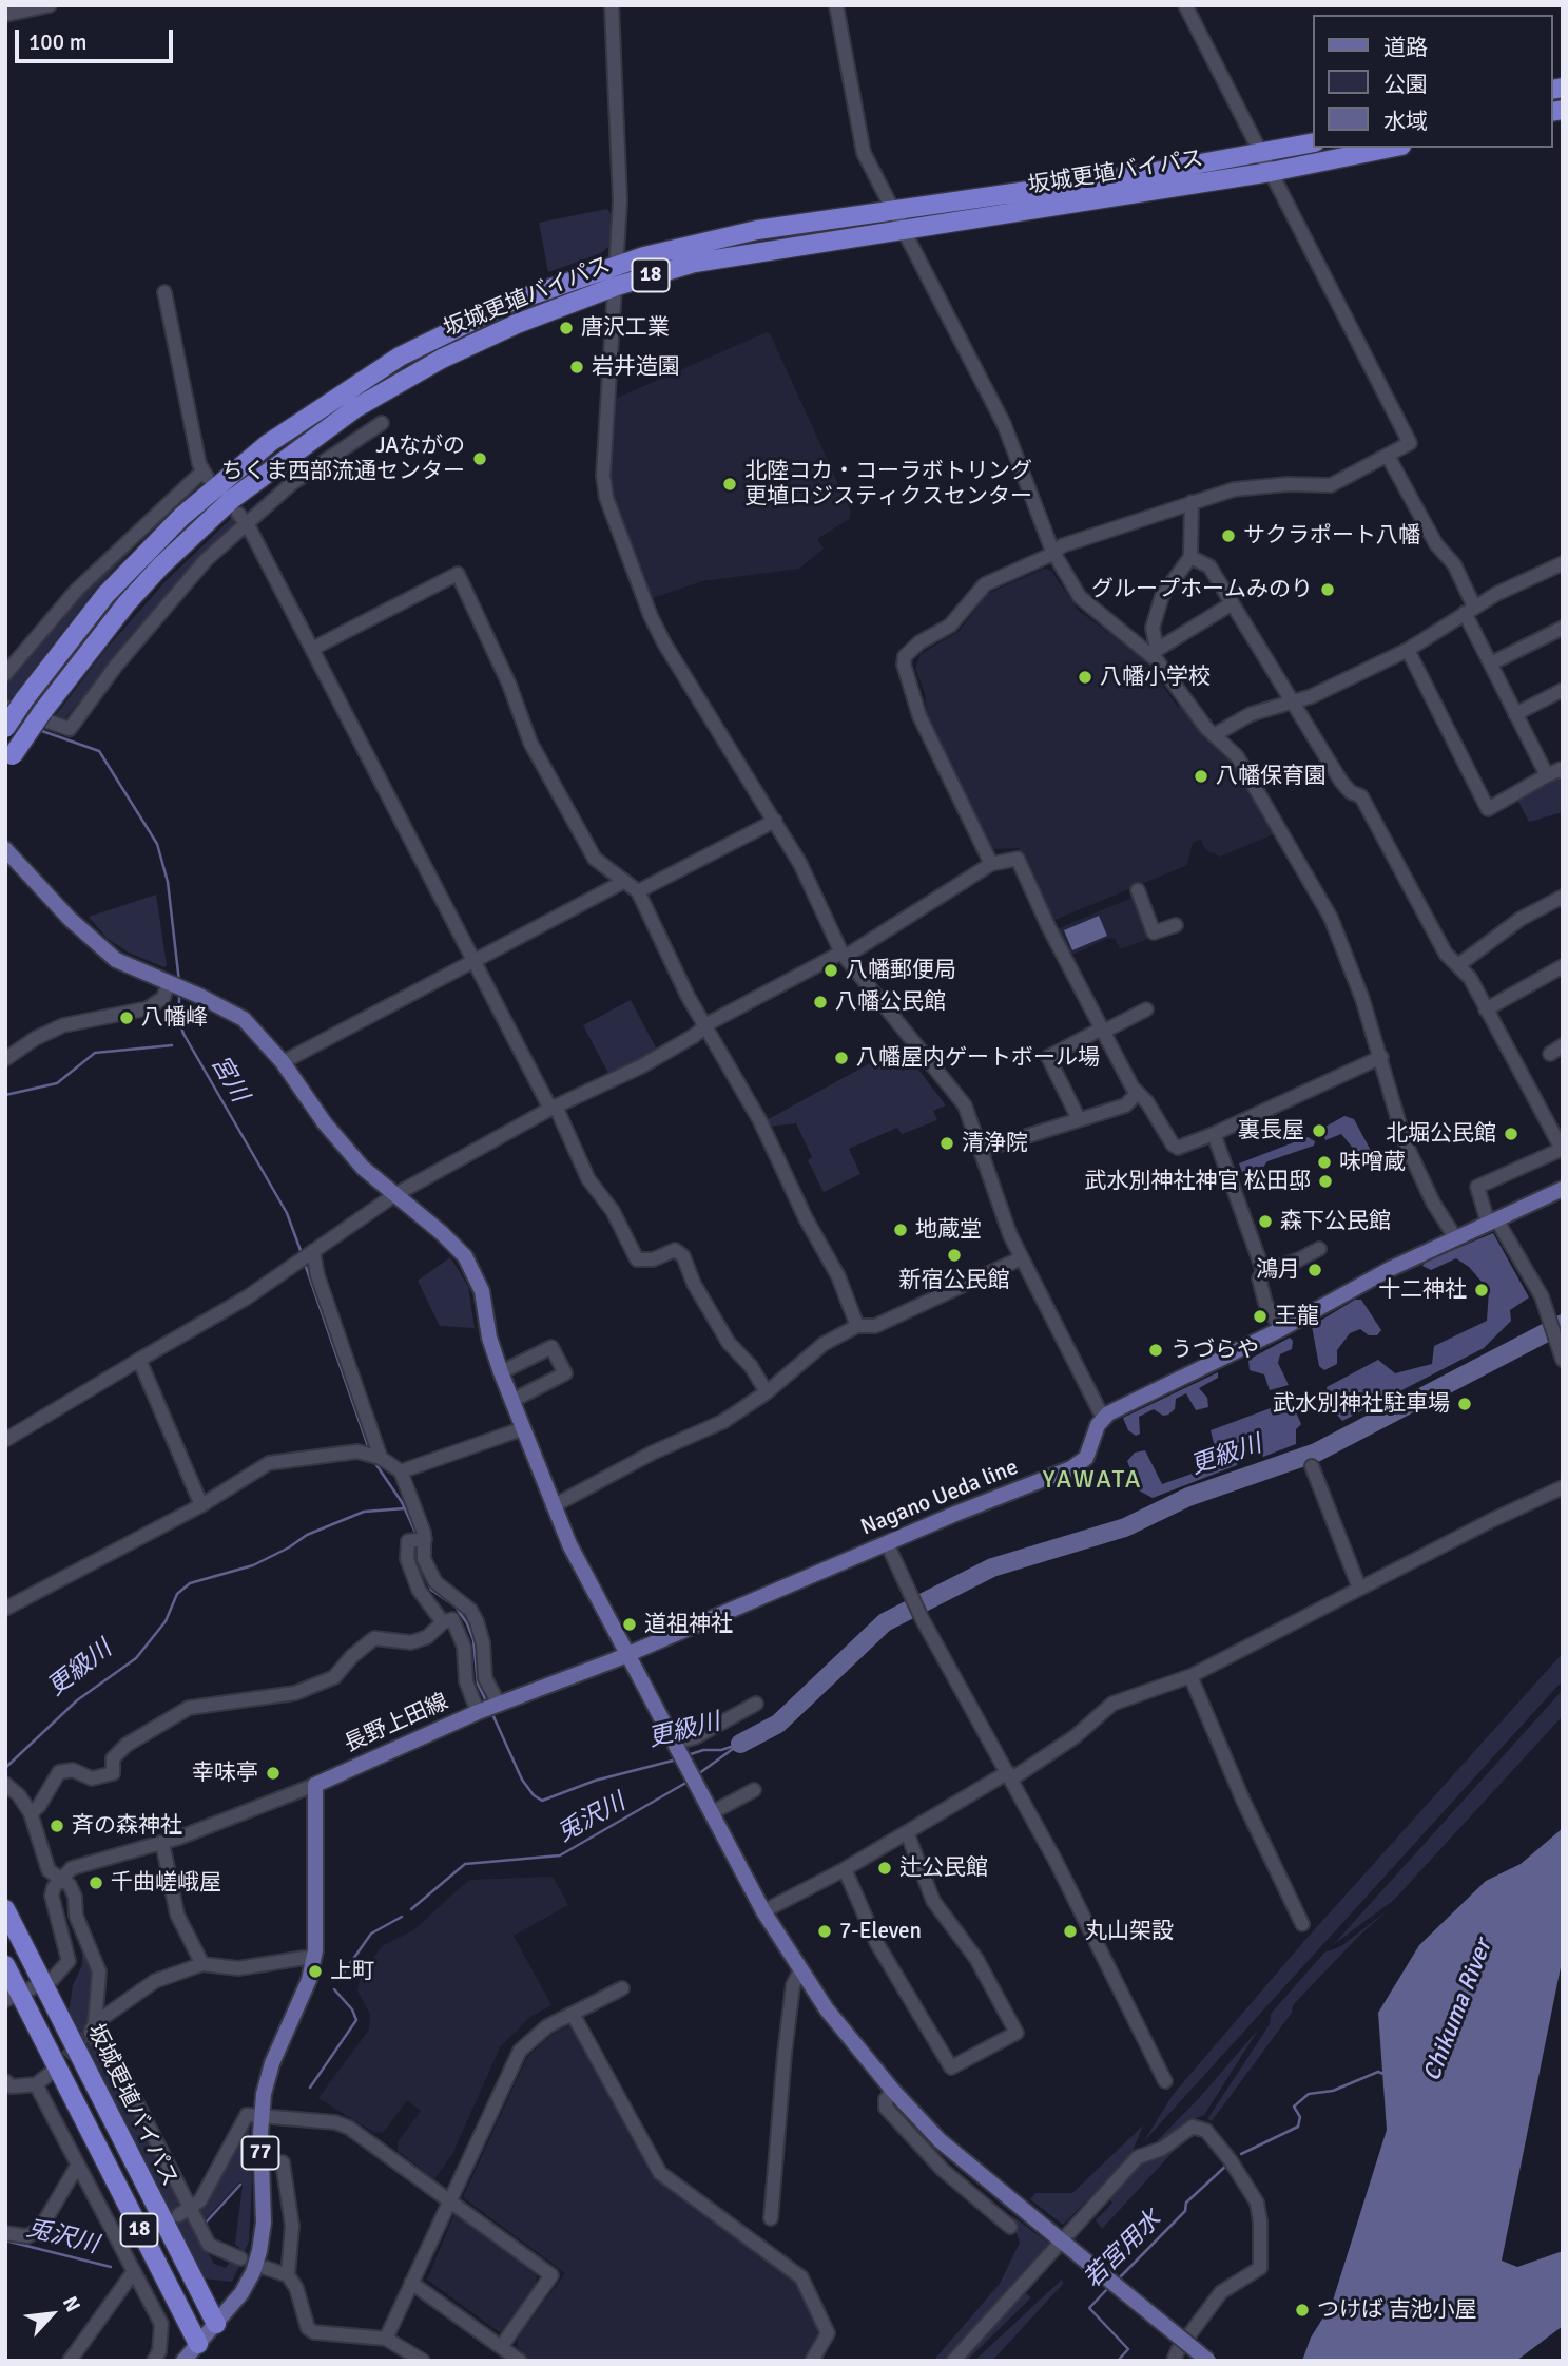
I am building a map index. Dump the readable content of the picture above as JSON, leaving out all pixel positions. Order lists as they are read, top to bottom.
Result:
{
  "streets": {
    "highway": ["坂城更埴バイパス", "18"],
    "main road": ["Nagano Ueda line", "長野上田線", "77"]
  },
  "crossings": [
    ["坂城更埴バイパス", "77"],
    ["18", "77"],
    ["Nagano Ueda line", "長野上田線"],
    ["長野上田線", "77"]
  ],
  "districts": ["YAWATA"],
  "water": [
    "宮川",
    "更級川",
    "兎沢川",
    "Chikuma River",
    "若宮用水"
  ],
  "places": [
    "唐沢工業",
    "岩井造園",
    "JAながの ちくま西部流通センター",
    "北陸コカ・コーラボトリング 更埴ロジスティクスセンター",
    "サクラポート八幡",
    "グループホームみのり",
    "八幡小学校",
    "八幡保育園",
    "八幡郵便局",
    "八幡公民館",
    "八幡峰",
    "八幡屋内ゲートボール場",
    "裏長屋",
    "北堀公民館",
    "清浄院",
    "味噌蔵",
    "武水別神社神官 松田邸",
    "森下公民館",
    "地蔵堂",
    "新宿公民館",
    "鴻月",
    "十二神社",
    "王龍",
    "うづらや",
    "武水別神社駐車場",
    "道祖神社",
    "幸味亭",
    "斉の森神社",
    "辻公民館",
    "千曲嵯峨屋",
    "7-Eleven",
    "丸山架設",
    "上町",
    "つけば 吉池小屋"
  ],
  "legend": ["道路", "公園", "水域"],
  "scale_bar": "100 m",
  "north": "top right"
}
